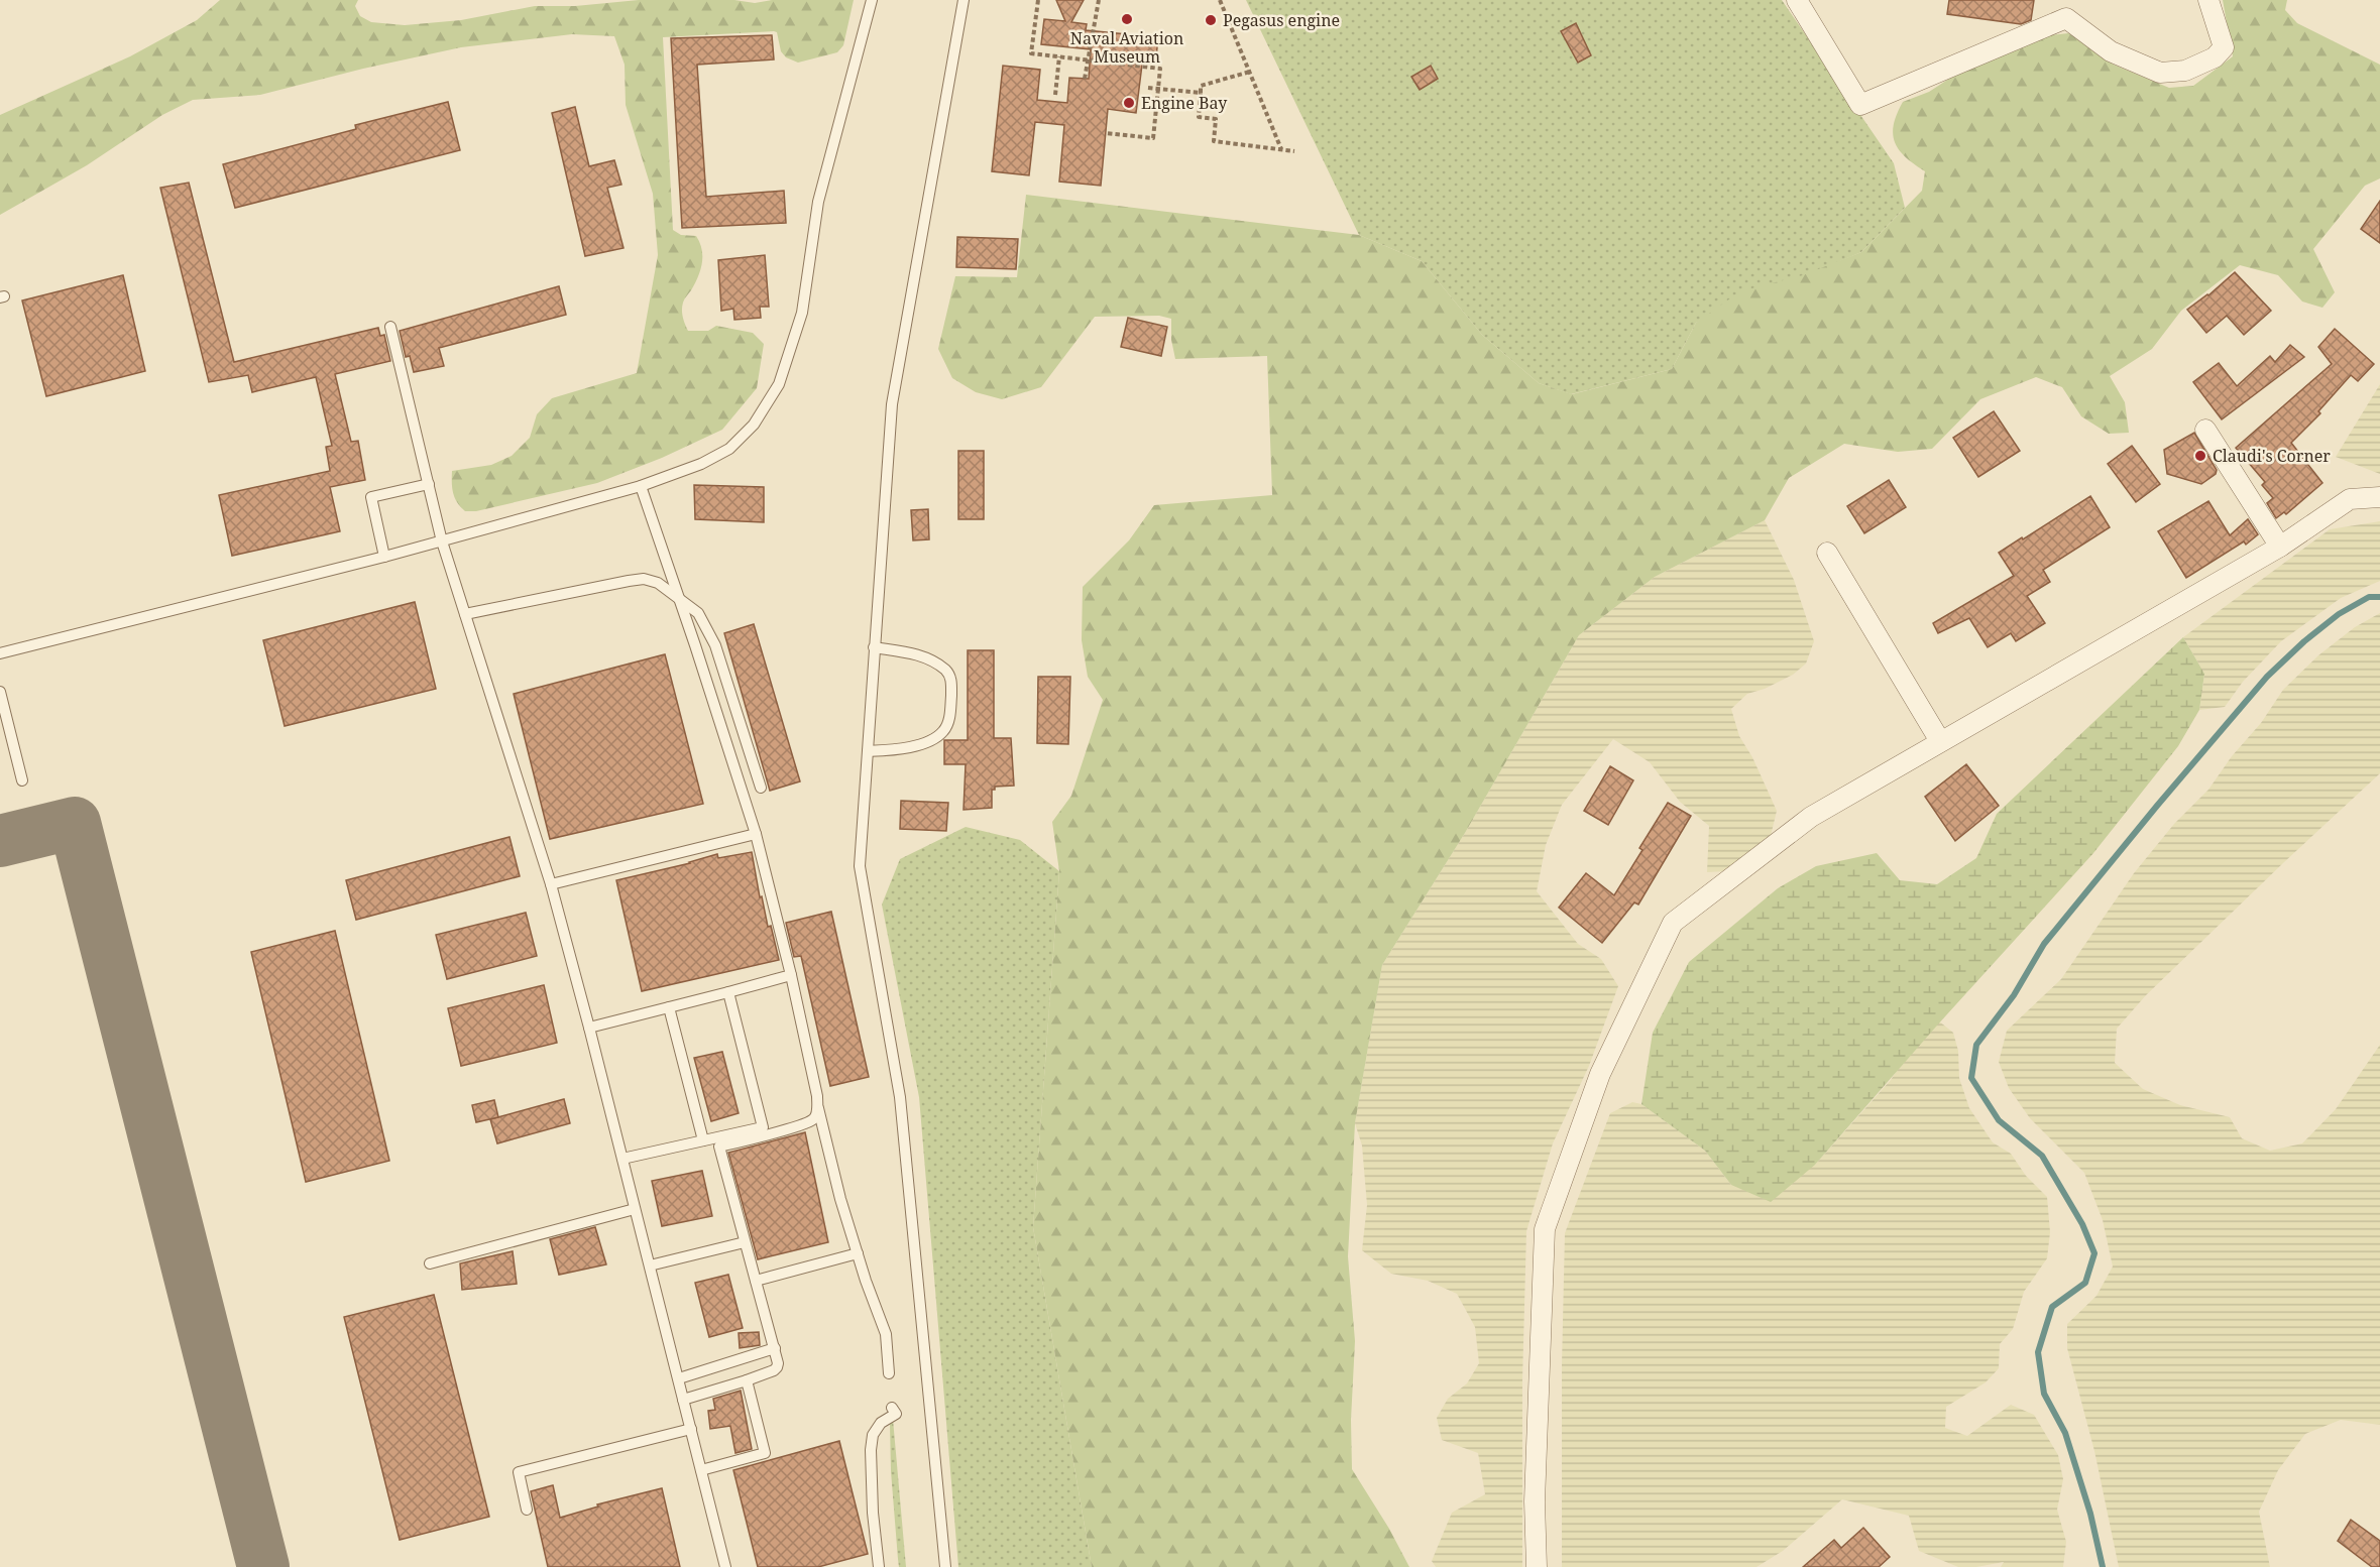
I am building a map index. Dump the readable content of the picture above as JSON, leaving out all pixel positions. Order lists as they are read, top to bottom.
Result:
{
  "places": [
    "Naval Aviation Museum",
    "Pegasus engine",
    "Engine Bay",
    "Claudi's Corner"
  ]
}
